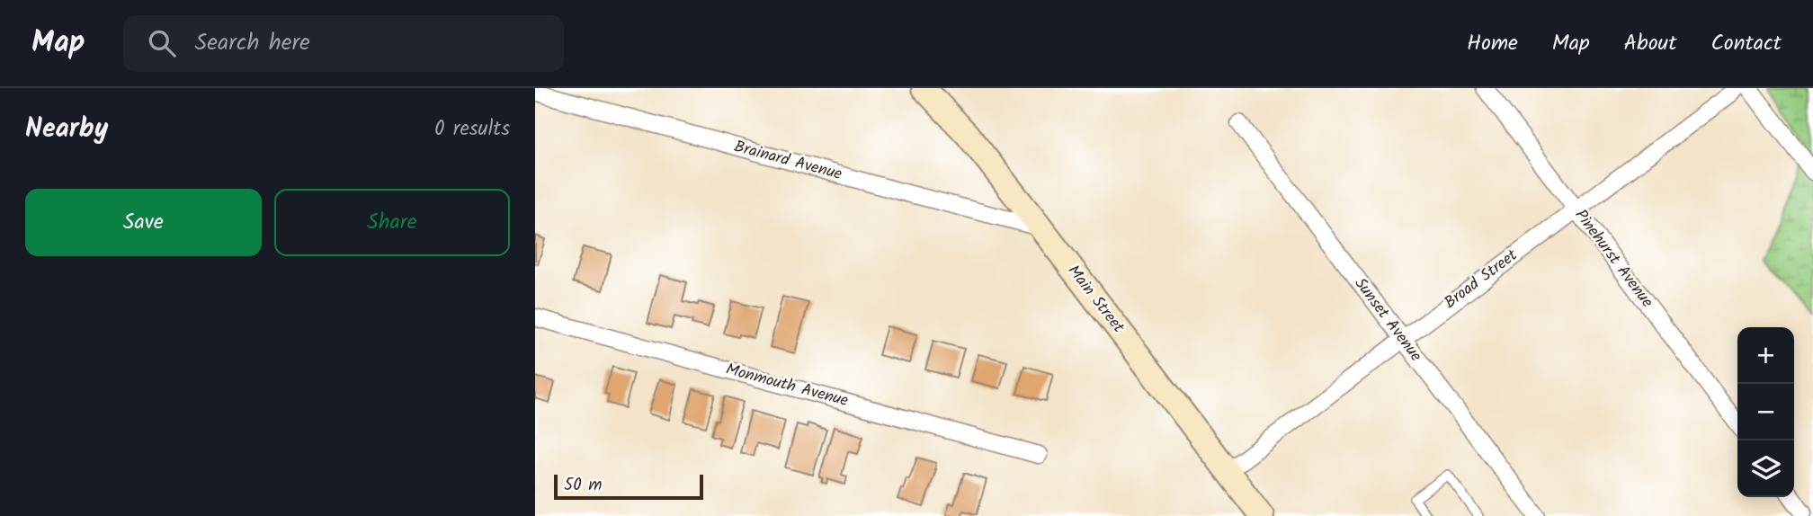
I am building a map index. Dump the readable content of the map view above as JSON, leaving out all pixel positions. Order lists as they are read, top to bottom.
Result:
{
  "streets": {
    "street": [
      "Brainard Avenue",
      "Pinehurst Avenue",
      "Broad Street",
      "Main Street",
      "Sunset Avenue",
      "Monmouth Avenue"
    ]
  },
  "crossings": [
    ["Brainard Avenue", "Main Street"],
    ["Pinehurst Avenue", "Broad Street"],
    ["Broad Street", "Main Street"],
    ["Broad Street", "Sunset Avenue"]
  ],
  "scale_bar": "50 m",
  "page": {
    "header": "Map",
    "search": "Search here",
    "nav": [
      "Home",
      "Map",
      "About",
      "Contact"
    ],
    "heading": ["Nearby", "0 results"],
    "buttons": ["Save", "Share"],
    "map_buttons": ["+", "−"],
    "scale": "50 m"
  }
}
